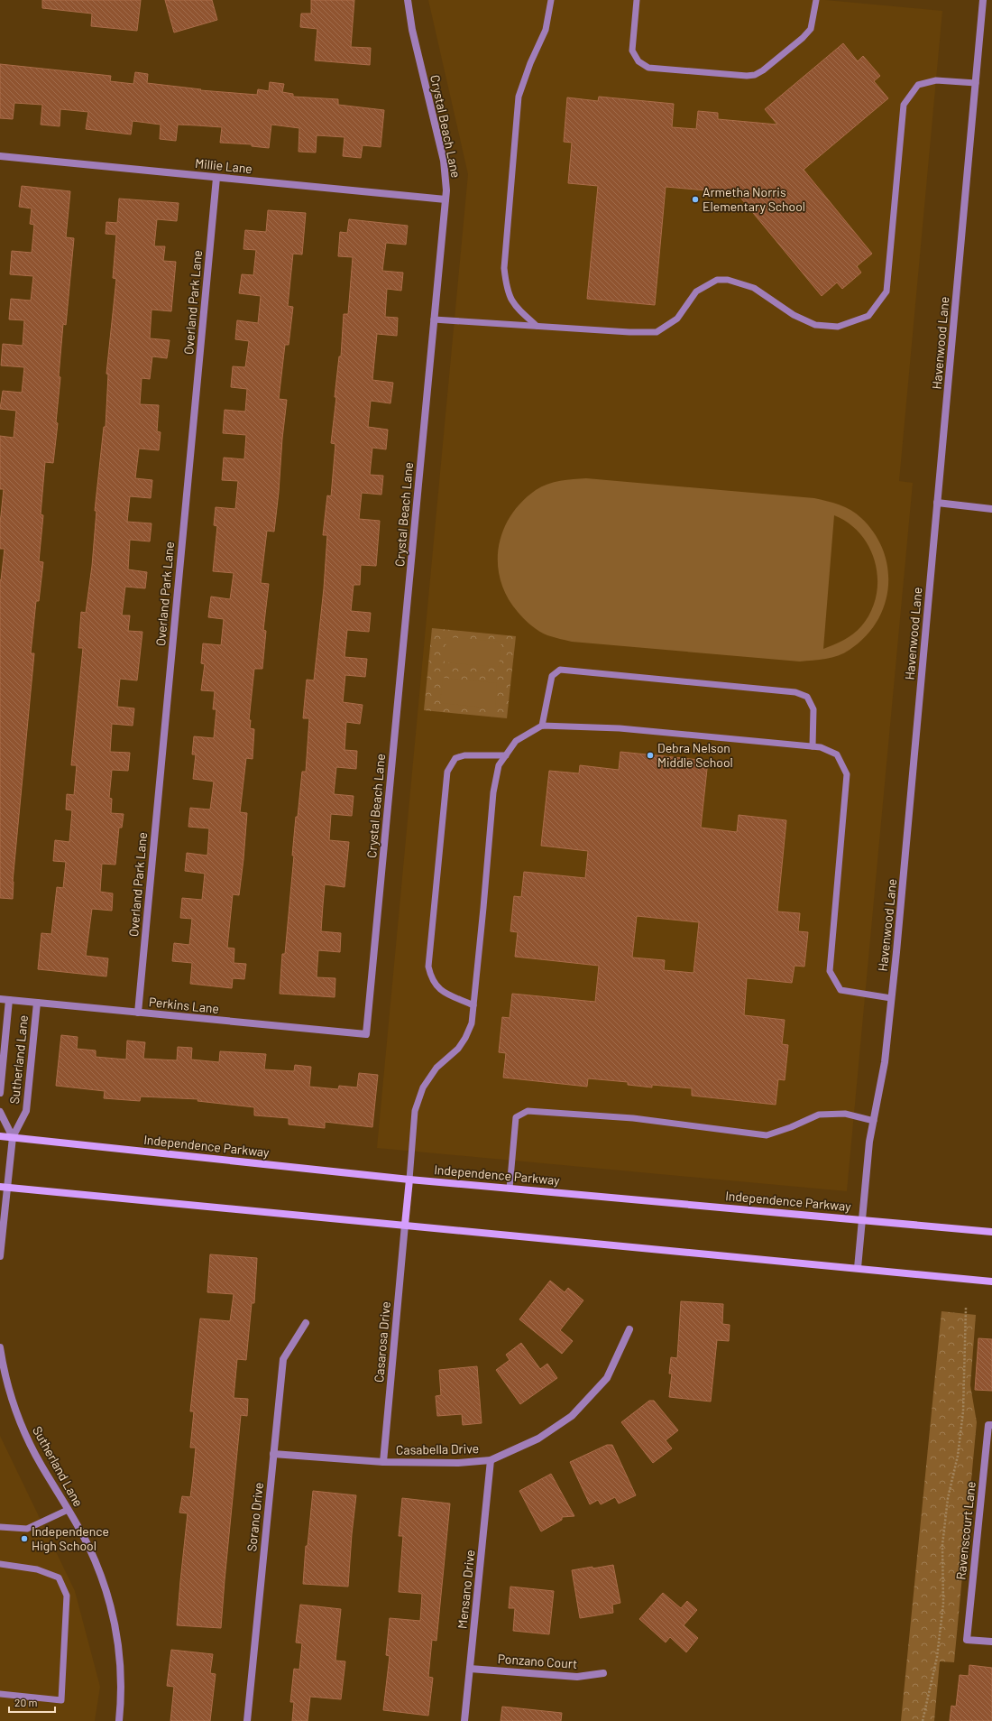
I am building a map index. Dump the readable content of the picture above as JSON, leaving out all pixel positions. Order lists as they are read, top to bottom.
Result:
{
  "streets": {
    "main road": ["Independence Parkway"],
    "street": [
      "Crystal Beach Lane",
      "Millie Lane",
      "Overland Park Lane",
      "Havenwood Lane",
      "Perkins Lane",
      "Sutherland Lane",
      "Casarosa Drive",
      "Casabella Drive",
      "Sorano Drive",
      "Ravenscourt Lane",
      "Mensano Drive",
      "Ponzano Court"
    ]
  },
  "crossings": [
    ["Crystal Beach Lane", "Millie Lane"],
    ["Crystal Beach Lane", "Perkins Lane"],
    ["Millie Lane", "Overland Park Lane"],
    ["Overland Park Lane", "Perkins Lane"],
    ["Havenwood Lane", "Independence Parkway"],
    ["Perkins Lane", "Sutherland Lane"],
    ["Sutherland Lane", "Independence Parkway"],
    ["Casarosa Drive", "Casabella Drive"],
    ["Casabella Drive", "Sorano Drive"],
    ["Casabella Drive", "Mensano Drive"],
    ["Mensano Drive", "Ponzano Court"]
  ],
  "places": ["Armetha Norris Elementary School", "Debra Nelson Middle School", "Independence High School"],
  "scale_bar": "20 m"
}
